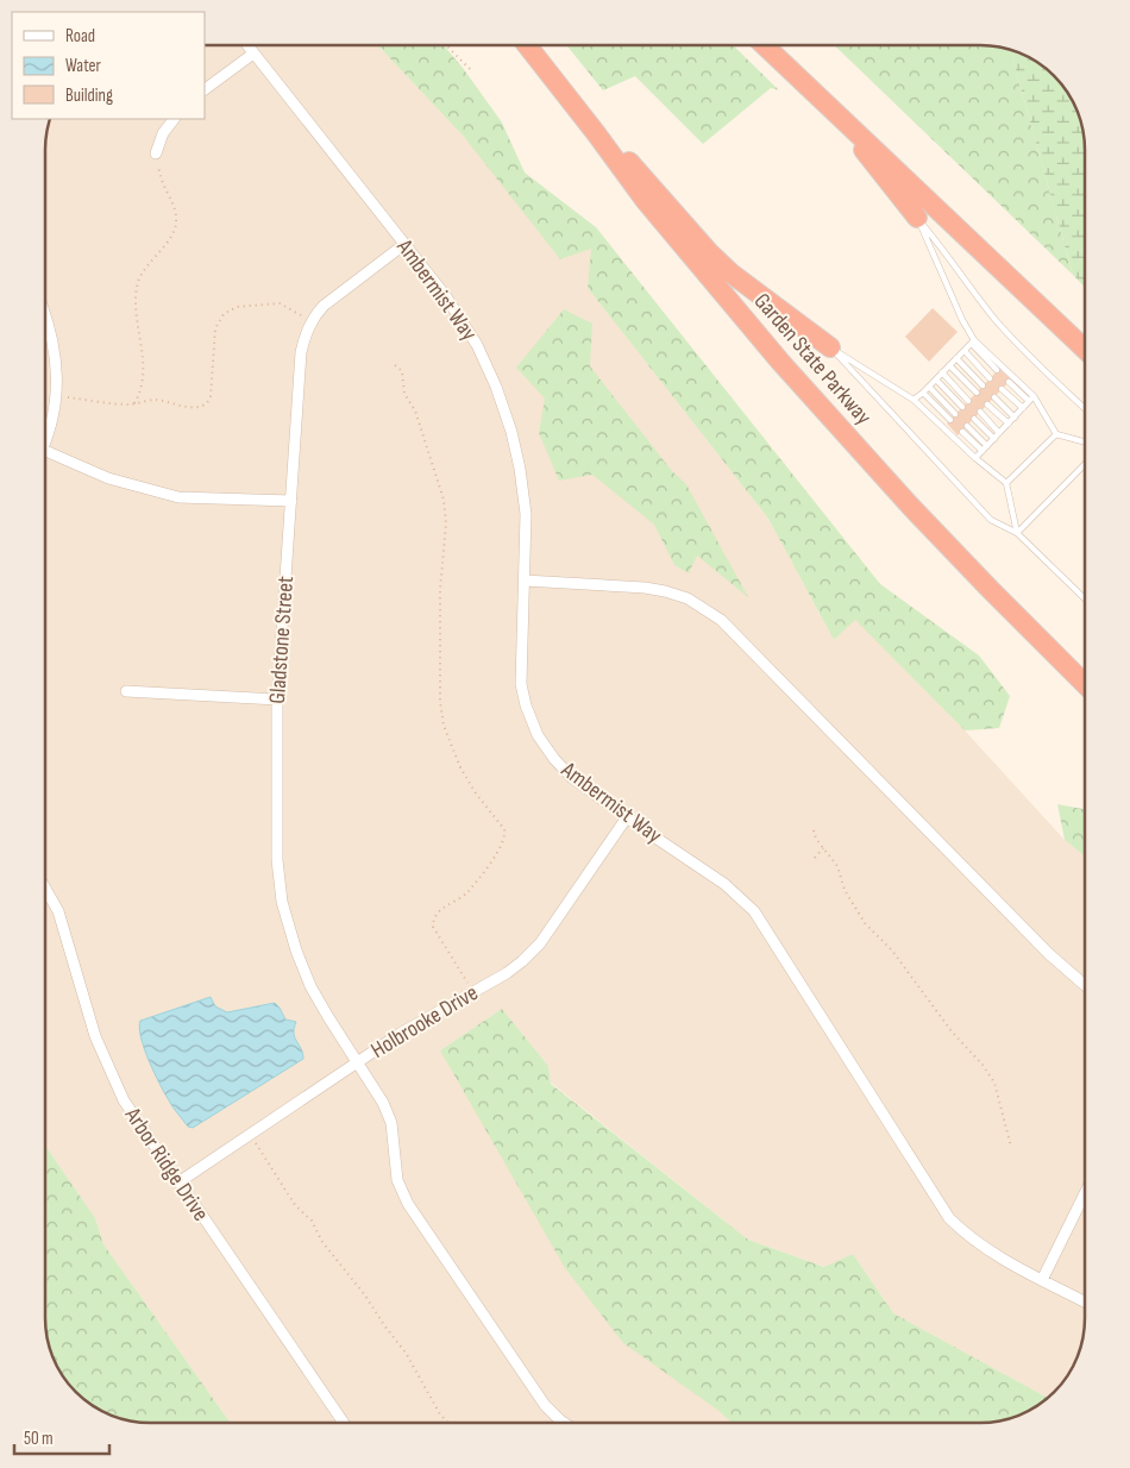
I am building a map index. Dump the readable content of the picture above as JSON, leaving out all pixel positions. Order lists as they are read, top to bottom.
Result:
{
  "streets": {
    "highway": ["Garden State Parkway"],
    "street": [
      "Ambermist Way",
      "Gladstone Street",
      "Holbrooke Drive",
      "Arbor Ridge Drive"
    ]
  },
  "crossings": [
    ["Ambermist Way", "Gladstone Street"],
    ["Ambermist Way", "Holbrooke Drive"],
    ["Gladstone Street", "Holbrooke Drive"],
    ["Holbrooke Drive", "Arbor Ridge Drive"]
  ],
  "legend": ["Road", "Water", "Building"],
  "scale_bar": "50 m"
}
